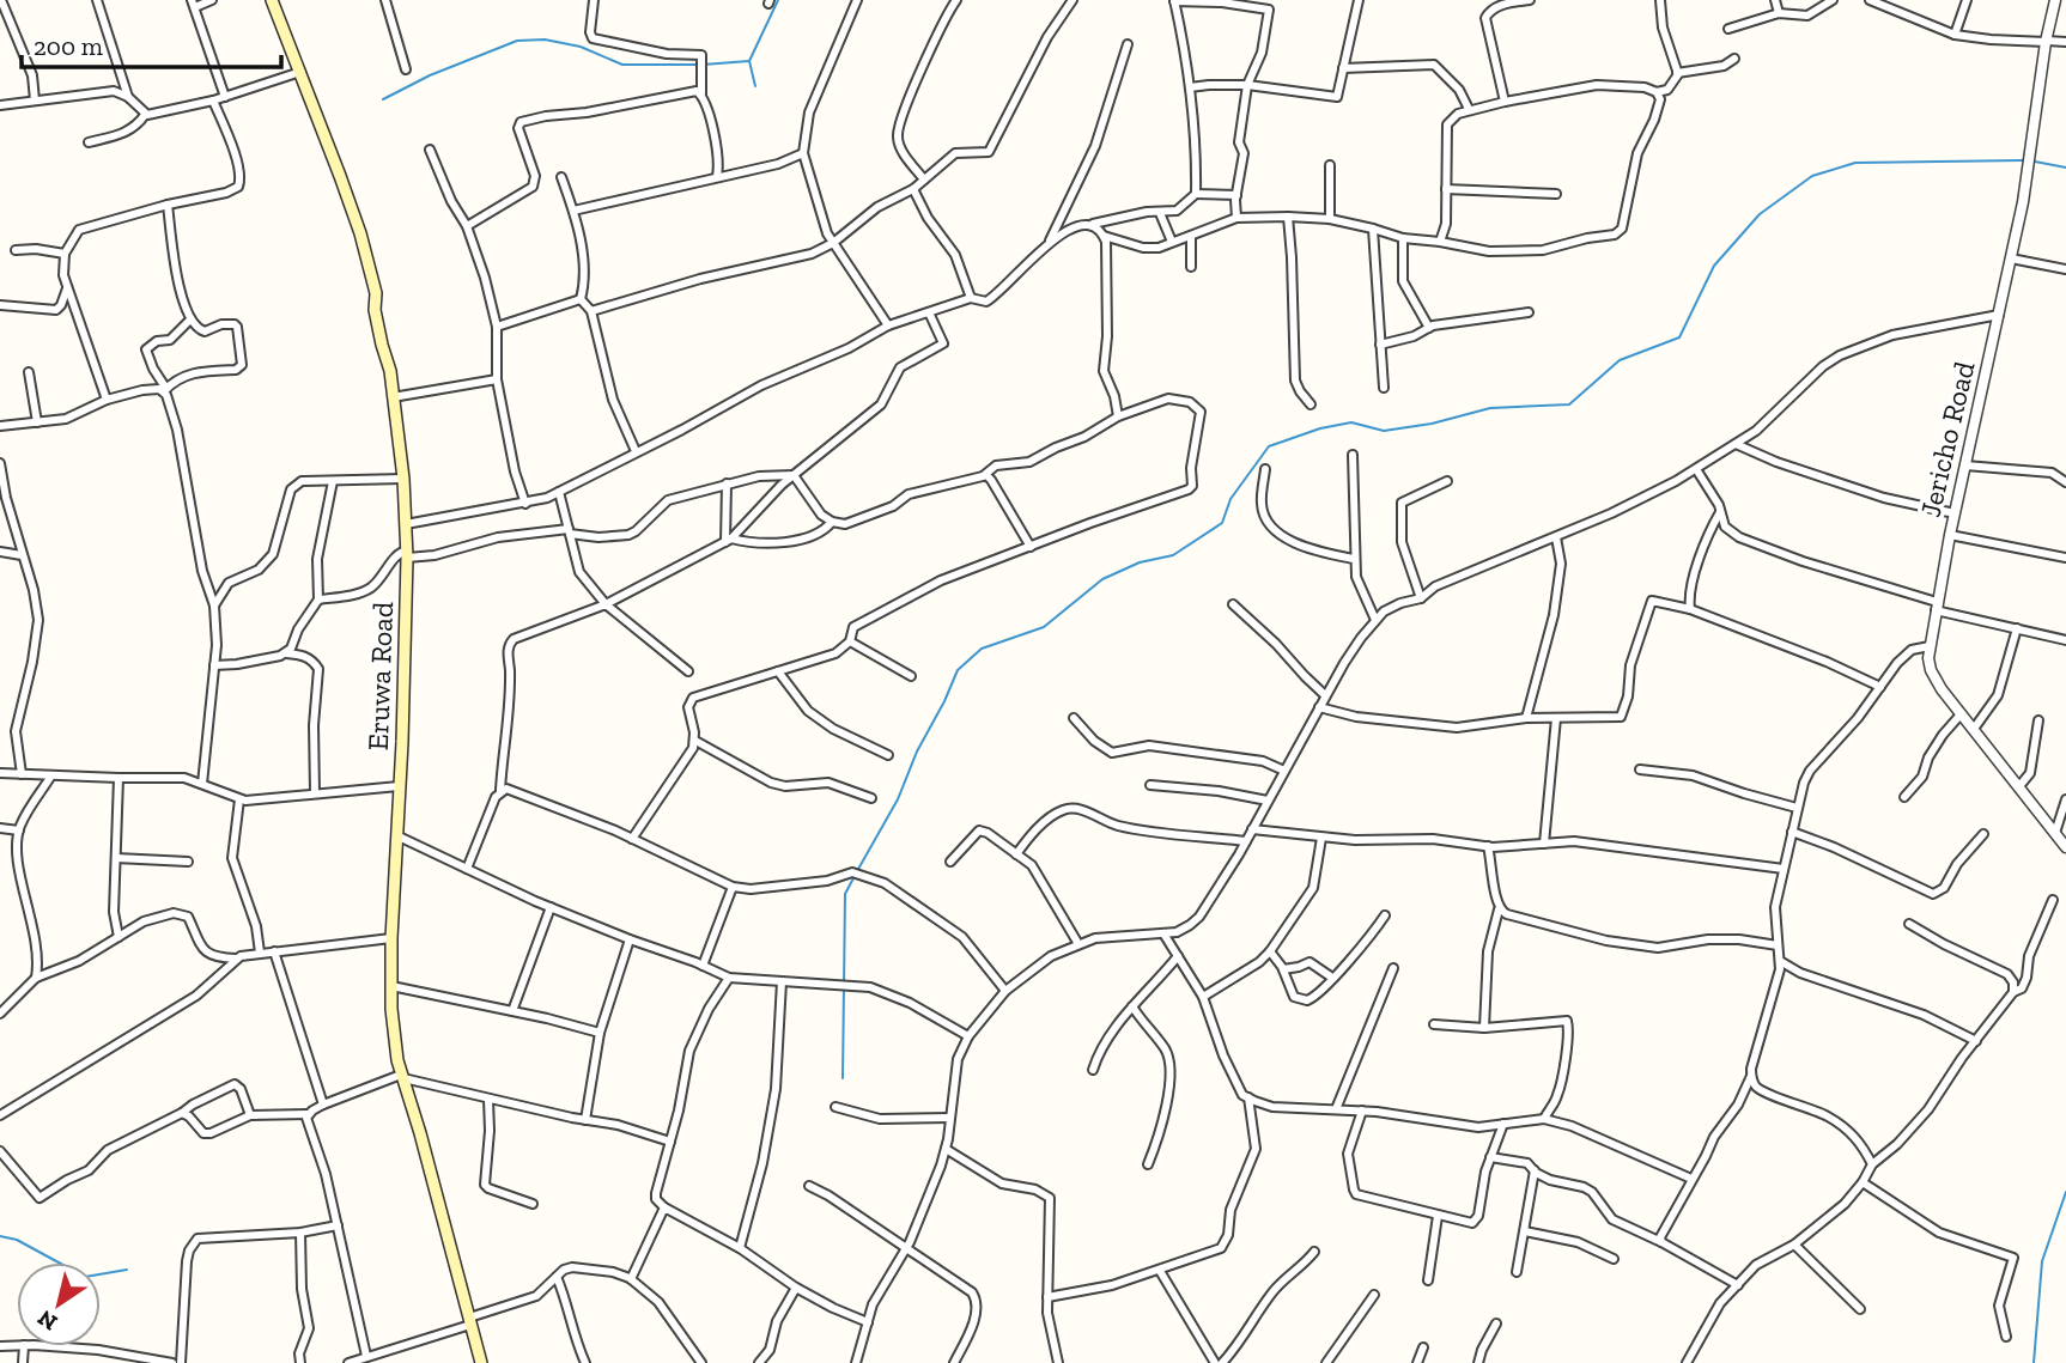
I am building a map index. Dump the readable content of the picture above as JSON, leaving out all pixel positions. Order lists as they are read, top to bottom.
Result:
{
  "streets": {
    "main road": ["Eruwa Road"],
    "street": ["Jericho Road"]
  },
  "scale_bar": "200 m",
  "north": "bottom left"
}
